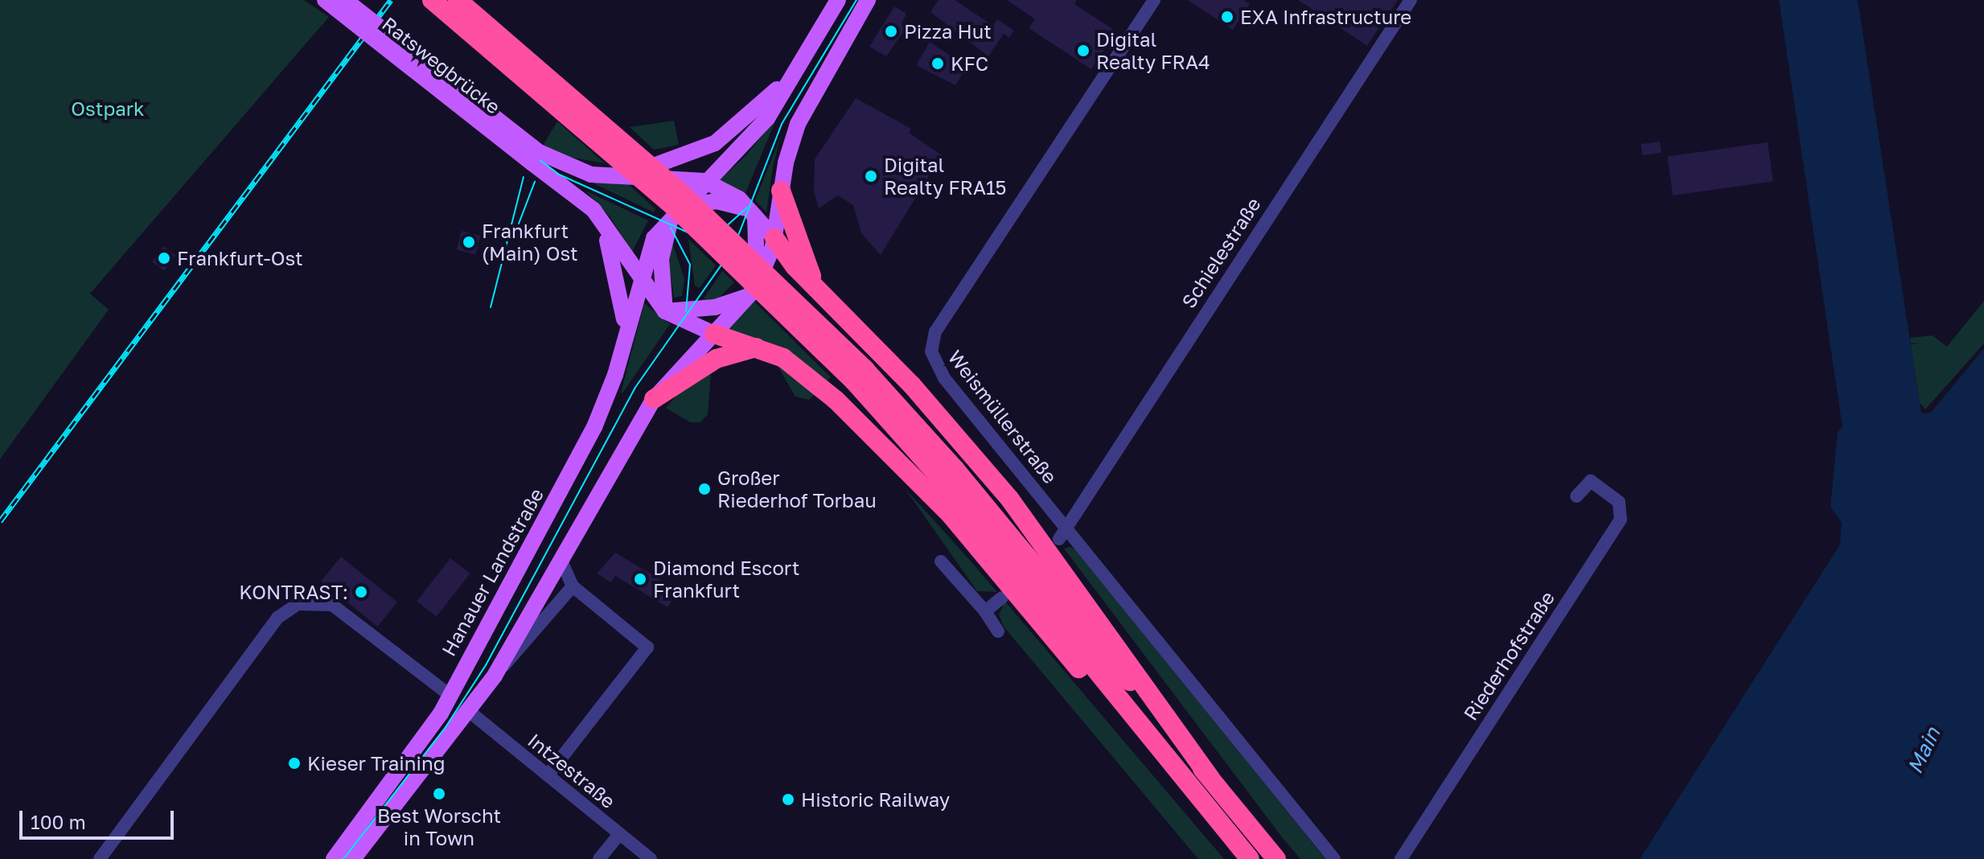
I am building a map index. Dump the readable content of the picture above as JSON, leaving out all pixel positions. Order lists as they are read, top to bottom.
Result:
{
  "streets": {
    "main road": ["Ratswegbrücke", "Hanauer Landstraße"],
    "street": [
      "Schielestraße",
      "Weismüllerstraße",
      "Riederhofstraße",
      "Intzestraße"
    ]
  },
  "crossings": [
    ["Schielestraße", "Weismüllerstraße"]
  ],
  "water": ["Main"],
  "parks": ["Ostpark"],
  "places": [
    "EXA Infrastructure",
    "Pizza Hut",
    "Digital Realty FRA4",
    "KFC",
    "Digital Realty FRA15",
    "Frankfurt (Main) Ost",
    "Frankfurt-Ost",
    "Großer Riederhof Torbau",
    "Diamond Escort Frankfurt",
    "KONTRAST:",
    "Kieser Training",
    "Best Worscht in Town",
    "Historic Railway"
  ],
  "scale_bar": "100 m"
}
